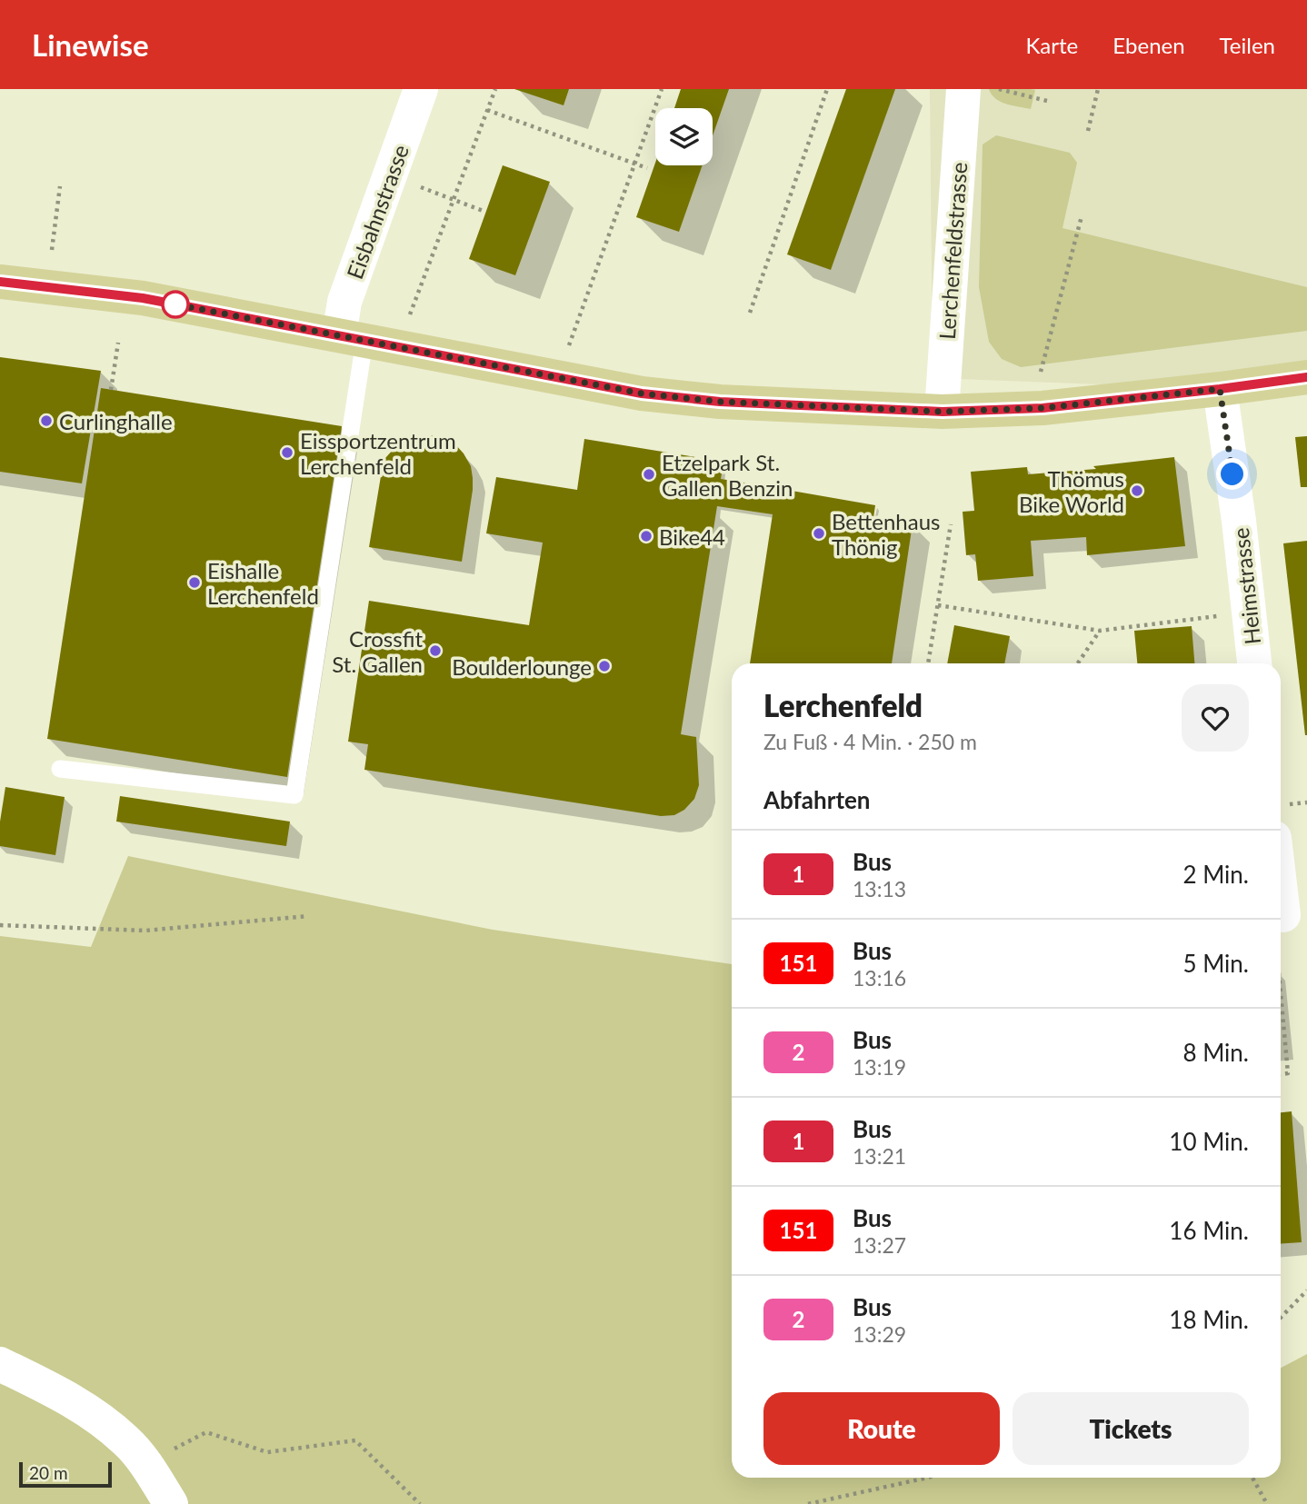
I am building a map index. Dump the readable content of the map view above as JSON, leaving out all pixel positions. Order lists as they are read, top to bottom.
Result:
{
  "streets": {
    "street": ["Eisbahnstrasse", "Lerchenfeldstrasse", "Heimstrasse"]
  },
  "places": [
    "Curlinghalle",
    "Eissportzentrum Lerchenfeld",
    "Etzelpark St. Gallen Benzin",
    "Thömus Bike World",
    "Bettenhaus Thönig",
    "Bike44",
    "Eishalle Lerchenfeld",
    "Crossfit St. Gallen",
    "Boulderlounge"
  ],
  "lines": ["bus line 1"],
  "scale_bar": "20 m",
  "page": {
    "header": "Linewise",
    "nav": ["Karte", "Ebenen", "Teilen"],
    "heading": [
      ["Lerchenfeld", "Zu Fuß · 4 Min. · 250 m"],
      "Abfahrten"
    ],
    "list": [
      {
        "mark": "1",
        "name": "Bus",
        "note": "13:13",
        "value": "2 Min."
      },
      {
        "mark": "151",
        "name": "Bus",
        "note": "13:16",
        "value": "5 Min."
      },
      {
        "mark": "2",
        "name": "Bus",
        "note": "13:19",
        "value": "8 Min."
      },
      {
        "mark": "1",
        "name": "Bus",
        "note": "13:21",
        "value": "10 Min."
      },
      {
        "mark": "151",
        "name": "Bus",
        "note": "13:27",
        "value": "16 Min."
      },
      {
        "mark": "2",
        "name": "Bus",
        "note": "13:29",
        "value": "18 Min."
      }
    ],
    "buttons": ["Route", "Tickets"],
    "scale": "20 m"
  }
}
